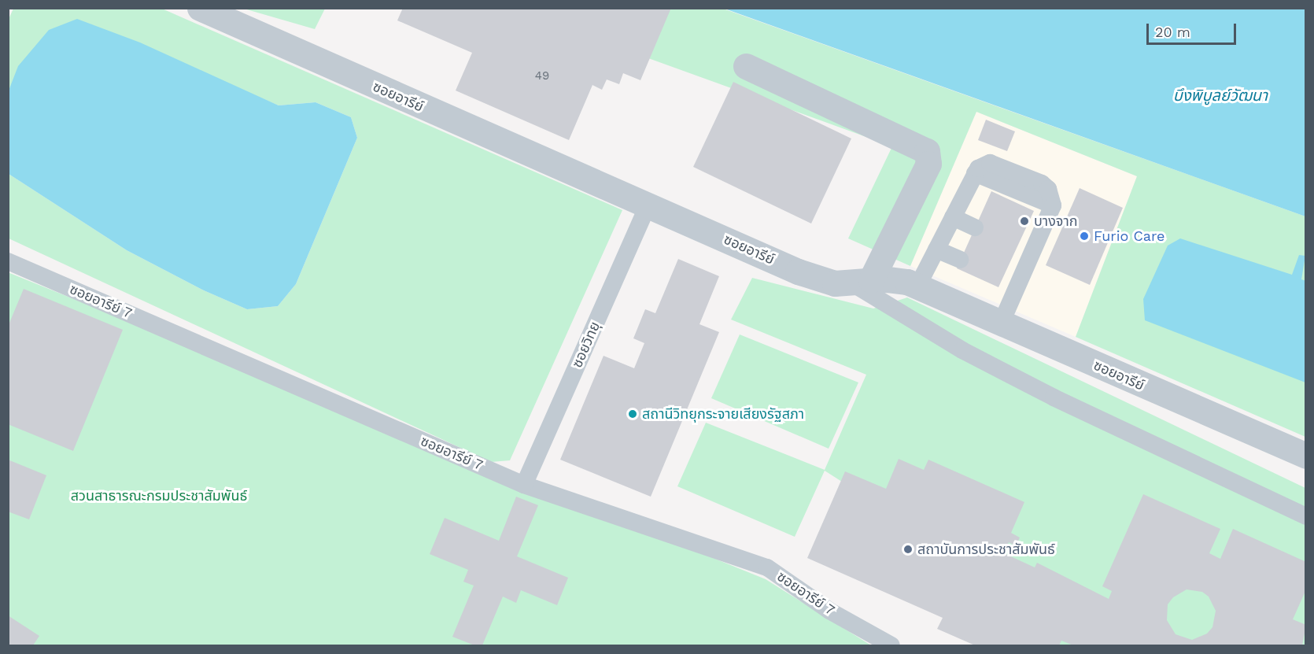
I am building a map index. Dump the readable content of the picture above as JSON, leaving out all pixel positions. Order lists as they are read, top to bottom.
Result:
{
  "streets": {
    "street": ["ซอยอารีย์"],
    "lane": ["ซอยอารีย์ 7", "ซอยวิทยุ"]
  },
  "crossings": [
    ["ซอยอารีย์", "ซอยวิทยุ"],
    ["ซอยอารีย์ 7", "ซอยวิทยุ"]
  ],
  "water": ["บึงพิบูลย์วัฒนา"],
  "parks": ["สวนสาธารณะกรมประชาสัมพันธ์"],
  "places": [
    "บางจาก",
    "Furio Care",
    "สถานีวิทยุกระจายเสียงรัฐสภา",
    "สถาบันการประชาสัมพันธ์"
  ],
  "house_numbers": ["49"],
  "scale_bar": "20 m"
}
